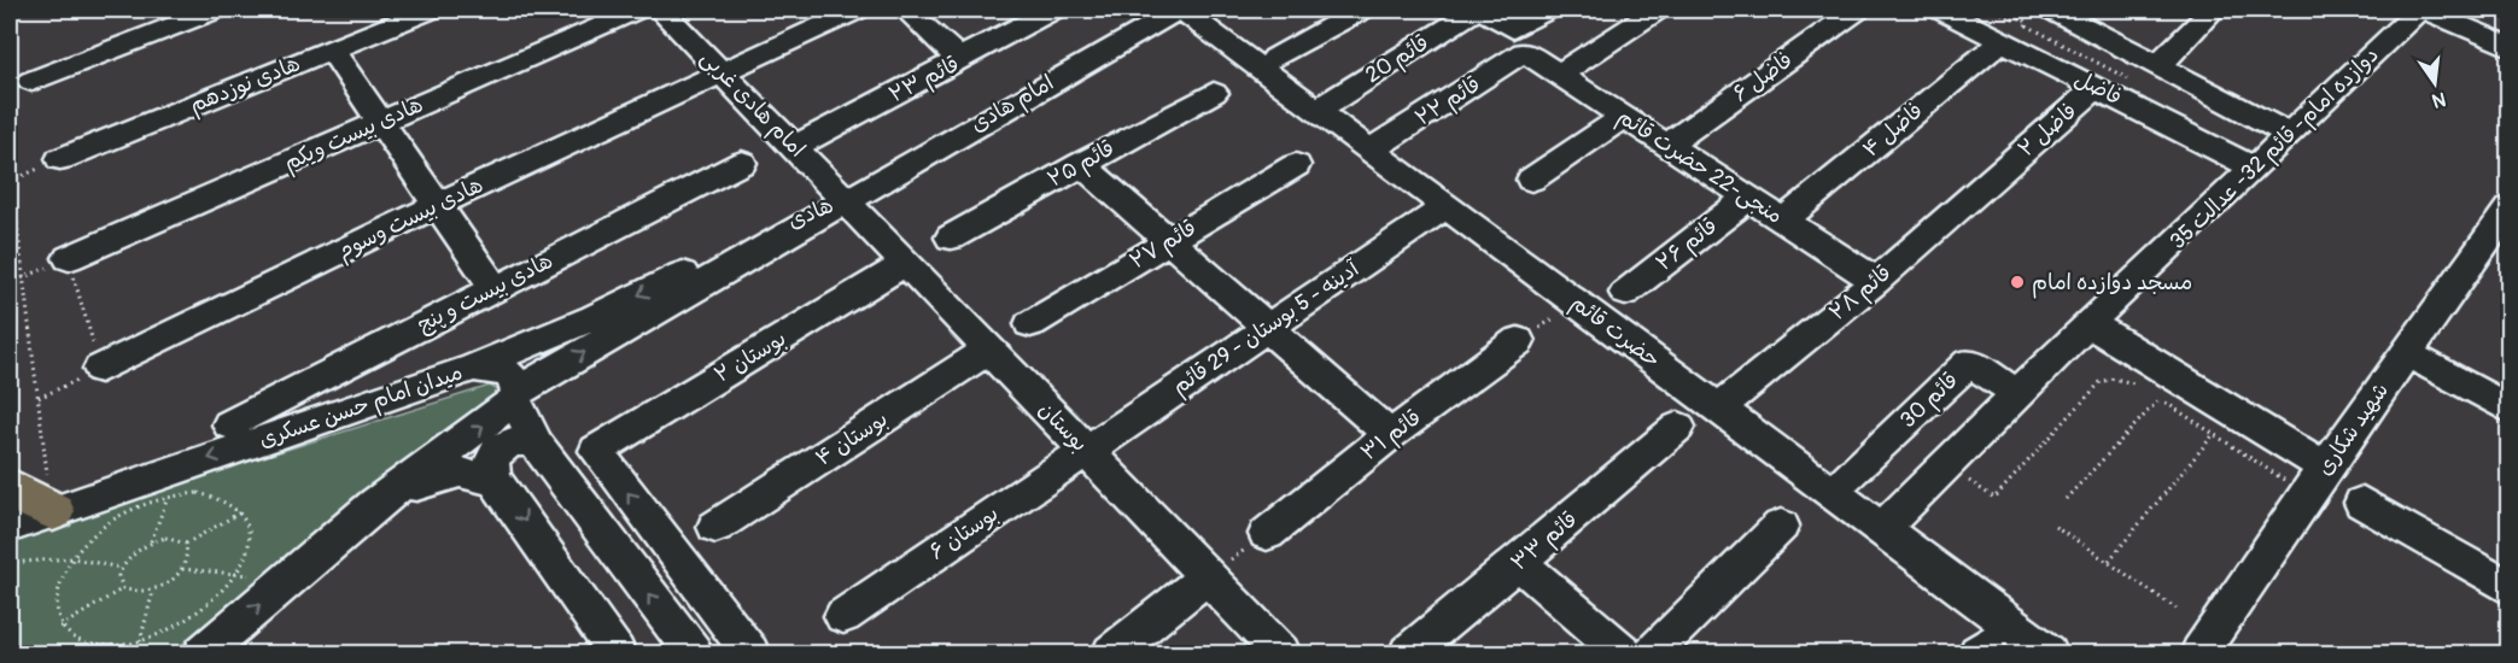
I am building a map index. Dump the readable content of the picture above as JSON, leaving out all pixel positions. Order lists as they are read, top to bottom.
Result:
{
  "streets": {
    "street": [
      "قائم 20",
      "فاضل ۶",
      "قائم ۲۳",
      "هادی نوزدهم",
      "فاضل",
      "قائم ۲۲",
      "امام هادی غربی",
      "امام هادی",
      "فاضل ۴",
      "فاضل ۲",
      "هادی بیست ویکم",
      "دوازده امام- قائم 32- عدالت 35",
      "قائم ۲۵",
      "منجی-22 حضرت قائم",
      "هادی",
      "هادی بیست وسوم",
      "قائم ۲۷",
      "قائم ۲۶",
      "هادی بیست و پنج",
      "قائم ۲۸",
      "آدینه - 5 بوستان - 29 قائم",
      "حضرت قائم",
      "بوستان ۲",
      "قائم 30",
      "میدان امام حسن عسکری",
      "بوستان",
      "شهید شکاری",
      "قائم ۳۱",
      "بوستان ۴",
      "بوستان ۶",
      "قائم ۳۳"
    ]
  },
  "crossings": [
    ["قائم 20", "منجی-22 حضرت قائم"],
    ["قائم 20", "حضرت قائم"],
    ["فاضل ۶", "منجی-22 حضرت قائم"],
    ["قائم ۲۳", "امام هادی غربی"],
    ["فاضل", "فاضل ۴"],
    ["فاضل", "فاضل ۲"],
    ["فاضل", "دوازده امام- قائم 32- عدالت 35"],
    ["قائم ۲۲", "منجی-22 حضرت قائم"],
    ["قائم ۲۲", "حضرت قائم"],
    ["امام هادی غربی", "امام هادی"],
    ["امام هادی غربی", "هادی"],
    ["امام هادی غربی", "هادی بیست وسوم"],
    ["امام هادی غربی", "بوستان"],
    ["امام هادی", "هادی"],
    ["امام هادی", "حضرت قائم"],
    ["امام هادی", "بوستان"],
    ["فاضل ۴", "منجی-22 حضرت قائم"],
    ["فاضل ۲", "قائم ۲۸"],
    ["دوازده امام- قائم 32- عدالت 35", "حضرت قائم"],
    ["دوازده امام- قائم 32- عدالت 35", "قائم 30"],
    ["منجی-22 حضرت قائم", "قائم ۲۶"],
    ["منجی-22 حضرت قائم", "قائم ۲۸"],
    ["هادی", "میدان امام حسن عسکری"],
    ["هادی", "بوستان"],
    ["قائم ۲۸", "حضرت قائم"],
    ["آدینه - 5 بوستان - 29 قائم", "حضرت قائم"],
    ["آدینه - 5 بوستان - 29 قائم", "بوستان"],
    ["آدینه - 5 بوستان - 29 قائم", "بوستان ۶"],
    ["بوستان ۲", "بوستان"],
    ["بوستان", "بوستان ۴"],
    ["بوستان", "بوستان ۶"]
  ],
  "places": ["مسجد دوازده امام"],
  "north": "bottom"
}
